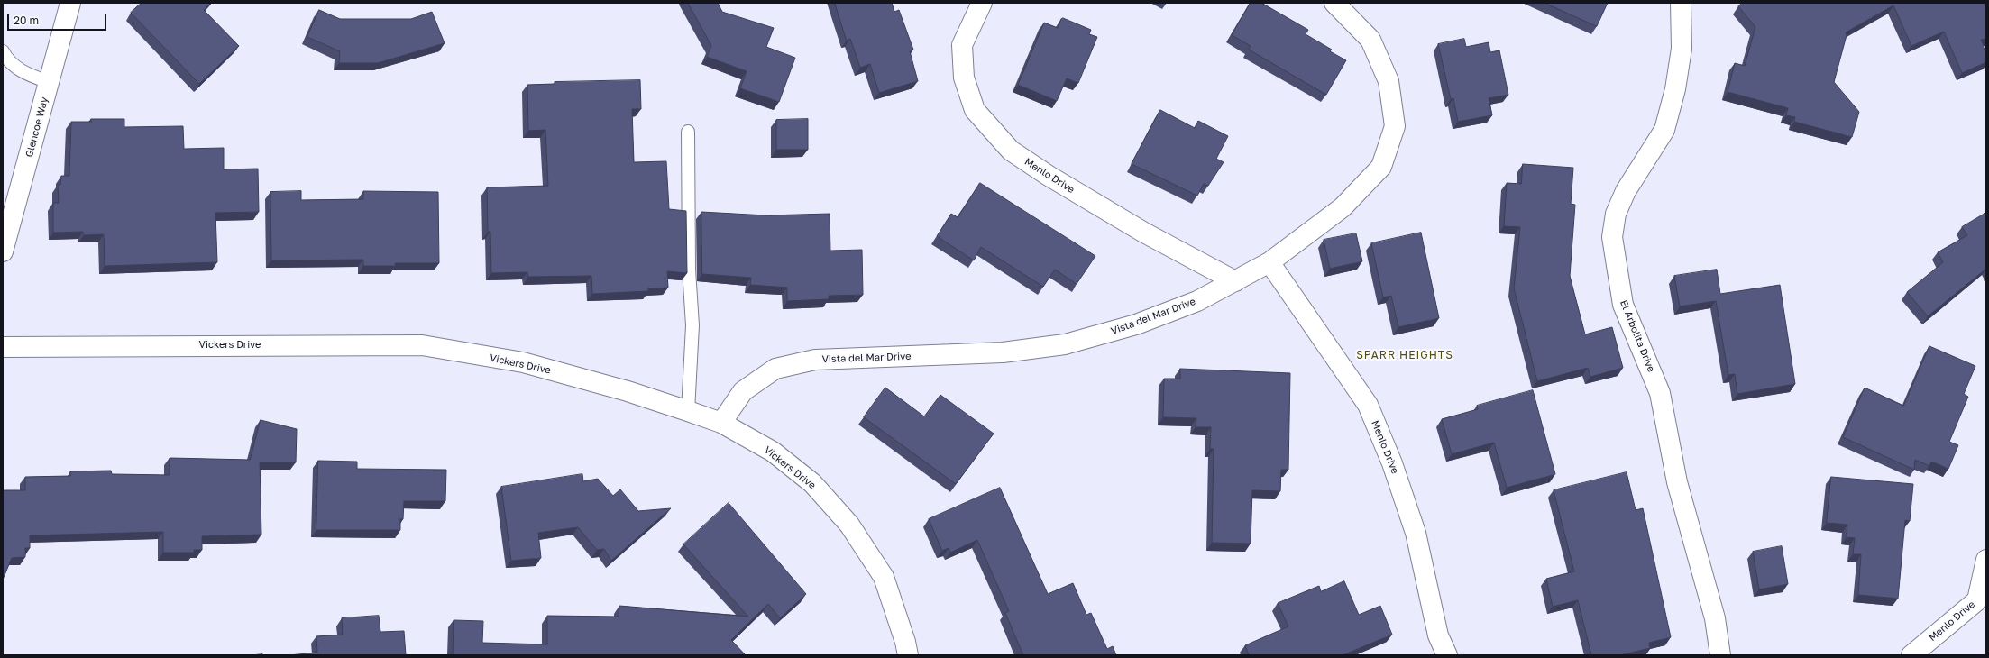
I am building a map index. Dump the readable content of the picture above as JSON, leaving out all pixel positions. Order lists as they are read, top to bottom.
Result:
{
  "streets": {
    "street": [
      "Glencoe Way",
      "Menlo Drive",
      "Vista del Mar Drive",
      "El Arbolita Drive",
      "Vickers Drive"
    ]
  },
  "crossings": [
    ["Menlo Drive", "Vista del Mar Drive"],
    ["Vista del Mar Drive", "Vickers Drive"]
  ],
  "districts": ["SPARR HEIGHTS"],
  "scale_bar": "20 m"
}
